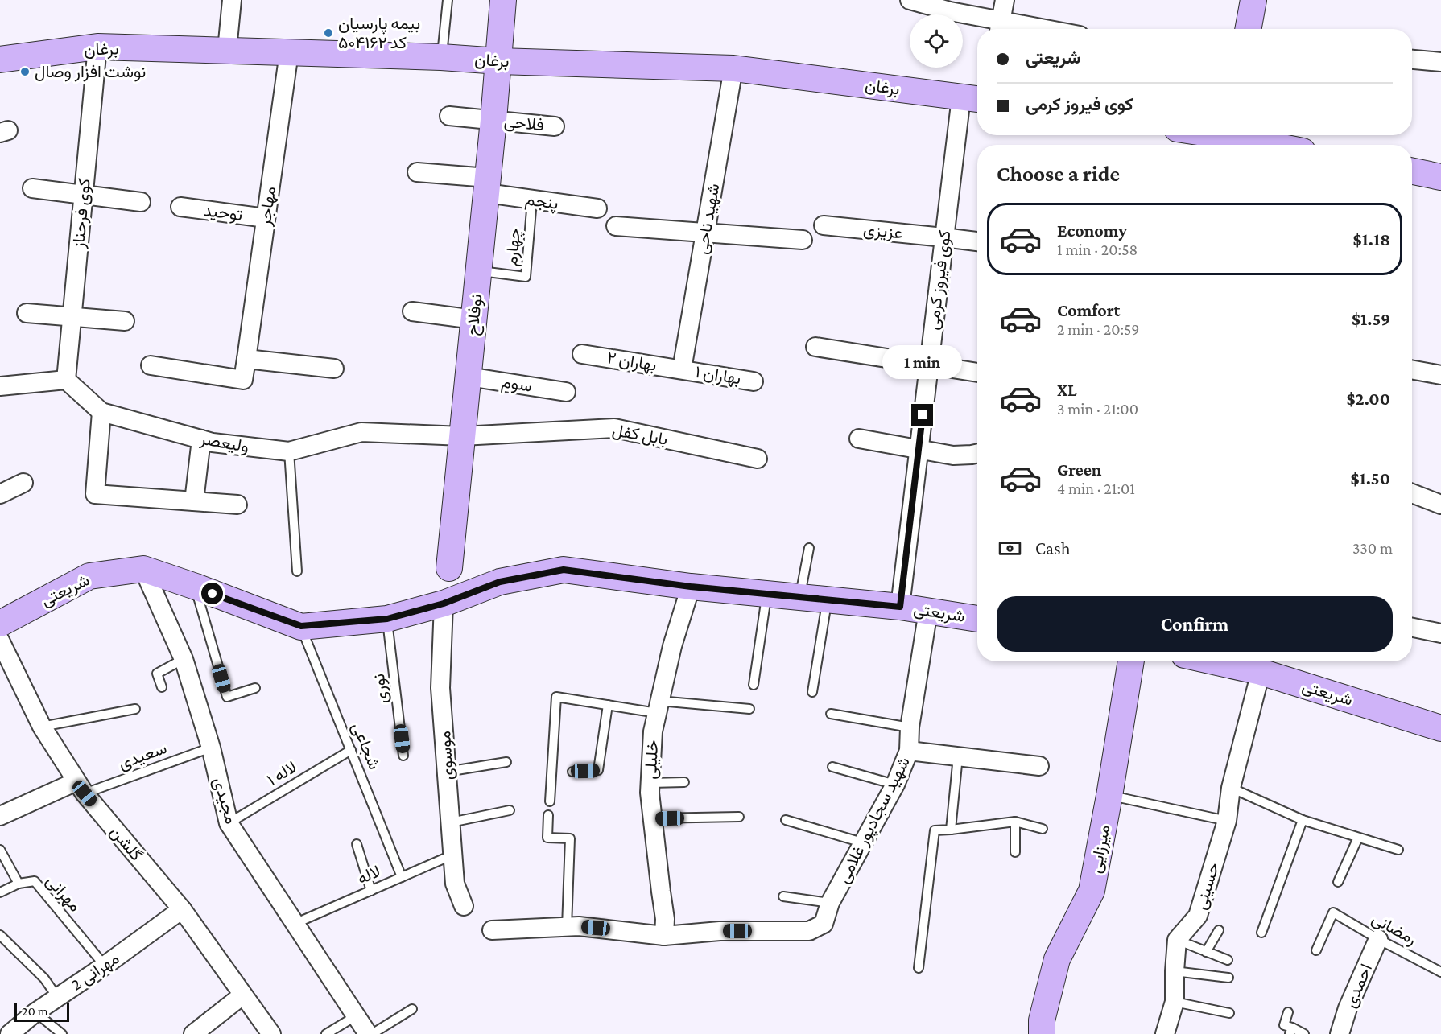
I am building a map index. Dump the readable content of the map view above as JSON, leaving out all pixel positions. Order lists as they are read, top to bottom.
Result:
{
  "streets": {
    "street": [
      "برغان",
      "فلاحی",
      "پنجم",
      "مهاجر",
      "توحید",
      "کوی فرحناز",
      "شهید ناحی",
      "عزیزی",
      "کوی فیروز کرمی",
      "نوفلاح",
      "بهاران ۲",
      "بهاران ۱",
      "سوم",
      "بابل کفل",
      "ولیعصر",
      "شریعتی",
      "موسوی",
      "خلیلی",
      "مجیدی",
      "شهید سجادپور غلامی",
      "گلشن",
      "میرزایی",
      "حسینی",
      "مهرانی 2",
      "احمدی"
    ],
    "lane": [
      "چهارم",
      "نوری",
      "شجاعی",
      "سعیدی",
      "لاله ۱",
      "لاله",
      "مهرانی",
      "رمضانی"
    ]
  },
  "crossings": [
    ["برغان", "مهاجر"],
    ["برغان", "کوی فرحناز"],
    ["برغان", "شهید ناحی"],
    ["برغان", "کوی فیروز کرمی"],
    ["برغان", "نوفلاح"],
    ["فلاحی", "نوفلاح"],
    ["پنجم", "چهارم"],
    ["پنجم", "نوفلاح"],
    ["مهاجر", "توحید"],
    ["کوی فرحناز", "ولیعصر"],
    ["شهید ناحی", "بهاران ۲"],
    ["شهید ناحی", "بهاران ۱"],
    ["عزیزی", "کوی فیروز کرمی"],
    ["چهارم", "نوفلاح"],
    ["کوی فیروز کرمی", "شریعتی"],
    ["نوفلاح", "سوم"],
    ["نوفلاح", "بابل کفل"],
    ["نوفلاح", "ولیعصر"],
    ["بهاران ۲", "بهاران ۱"],
    ["بابل کفل", "ولیعصر"],
    ["شریعتی", "نوری"],
    ["شریعتی", "شجاعی"],
    ["شریعتی", "موسوی"],
    ["شریعتی", "خلیلی"],
    ["شریعتی", "مجیدی"],
    ["شریعتی", "شهید سجادپور غلامی"],
    ["شریعتی", "حسینی"],
    ["شجاعی", "لاله ۱"],
    ["شجاعی", "لاله"],
    ["سعیدی", "مجیدی"],
    ["سعیدی", "گلشن"],
    ["موسوی", "لاله"],
    ["خلیلی", "شهید سجادپور غلامی"],
    ["لاله ۱", "مجیدی"],
    ["مجیدی", "لاله"],
    ["گلشن", "مهرانی 2"],
    ["مهرانی", "مهرانی 2"],
    ["رمضانی", "احمدی"]
  ],
  "places": ["بیمه پارسیان کد ۵۰۴۱۶۲", "نوشت افزار وصال"],
  "scale_bar": "20 m",
  "page": {
    "banner": ["شریعتی", "کوی فیروز کرمی"],
    "heading": "Choose a ride",
    "list": [
      {
        "name": "Economy",
        "note": "1 min · 20:58",
        "value": "$1.18"
      },
      {
        "name": "Comfort",
        "note": "2 min · 20:59",
        "value": "$1.59"
      },
      {
        "name": "XL",
        "note": "3 min · 21:00",
        "value": "$2.00"
      },
      {
        "name": "Green",
        "note": "4 min · 21:01",
        "value": "$1.50"
      }
    ],
    "bubble": "1 min",
    "pay": ["Cash", "330 m"],
    "buttons": "Confirm",
    "scale": "20 m"
  }
}
